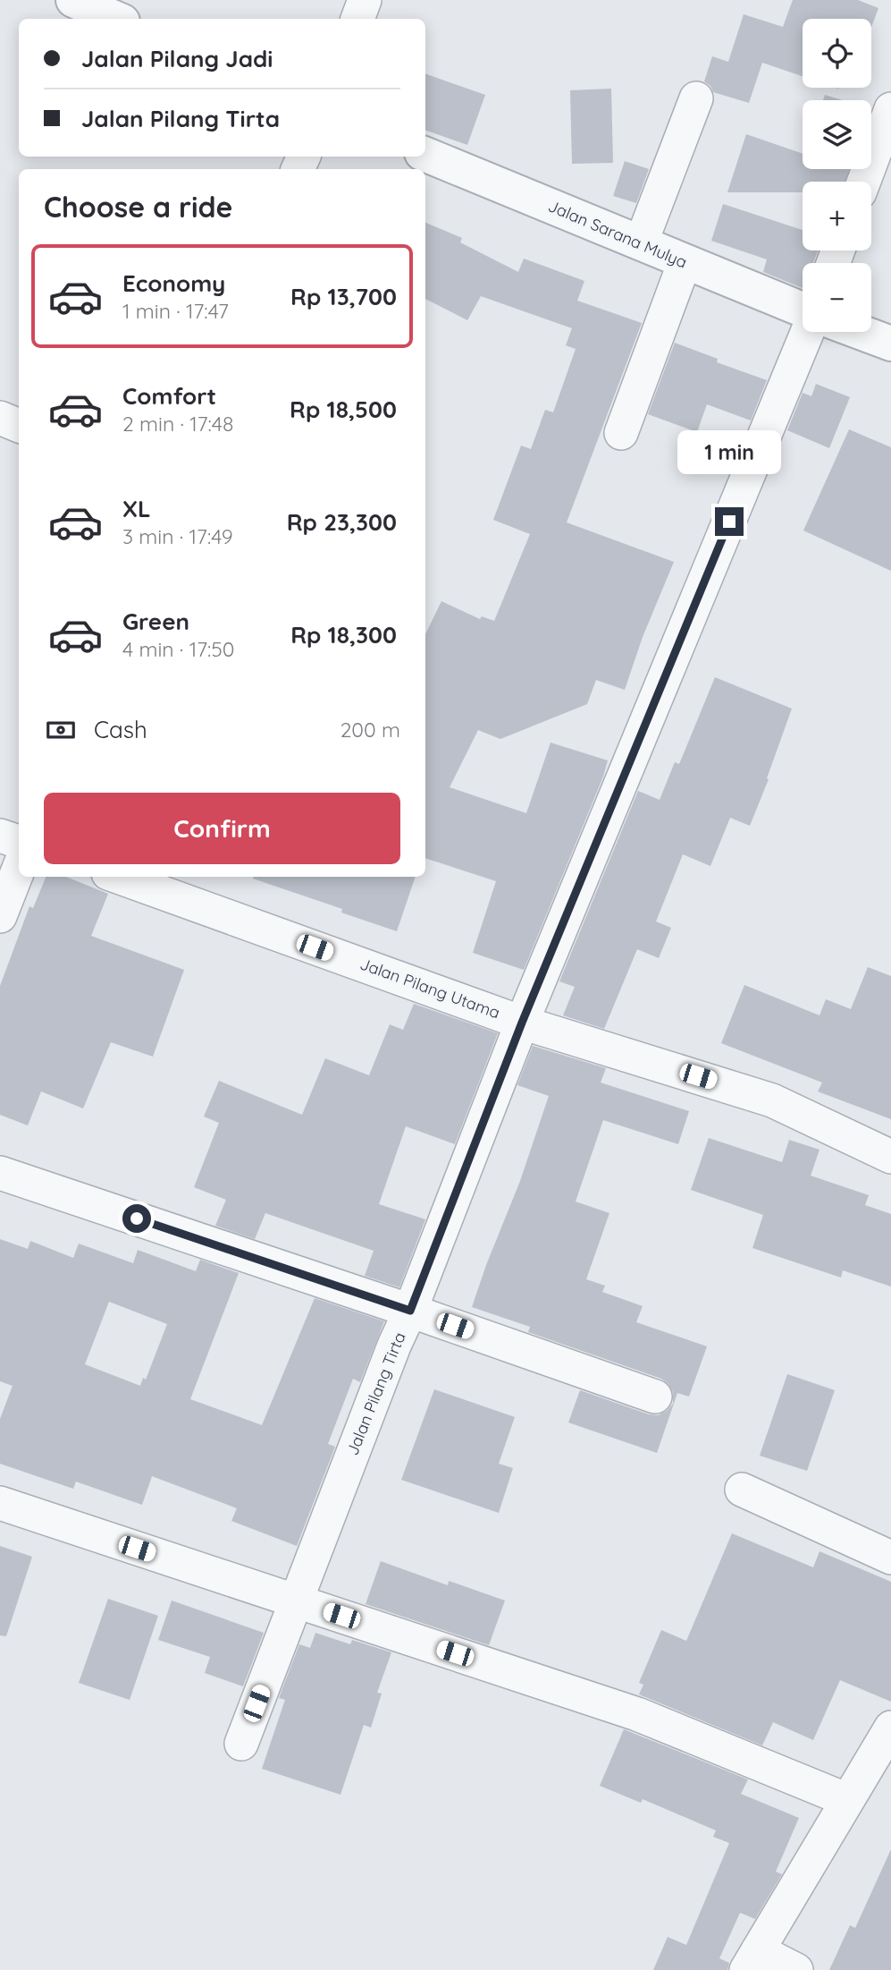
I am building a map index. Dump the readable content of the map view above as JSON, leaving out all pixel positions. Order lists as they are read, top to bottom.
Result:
{
  "streets": {
    "street": ["Jalan Sarana Mulya", "Jalan Pilang Utama", "Jalan Pilang Tirta"]
  },
  "crossings": [
    ["Jalan Pilang Utama", "Jalan Pilang Tirta"]
  ],
  "page": {
    "map_buttons": ["+", "−"],
    "banner": ["Jalan Pilang Jadi", "Jalan Pilang Tirta"],
    "heading": "Choose a ride",
    "list": [
      {
        "name": "Economy",
        "note": "1 min · 17:47",
        "value": "Rp 13,700"
      },
      {
        "name": "Comfort",
        "note": "2 min · 17:48",
        "value": "Rp 18,500"
      },
      {
        "name": "XL",
        "note": "3 min · 17:49",
        "value": "Rp 23,300"
      },
      {
        "name": "Green",
        "note": "4 min · 17:50",
        "value": "Rp 18,300"
      }
    ],
    "bubble": "1 min",
    "pay": ["Cash", "200 m"],
    "buttons": "Confirm"
  }
}
